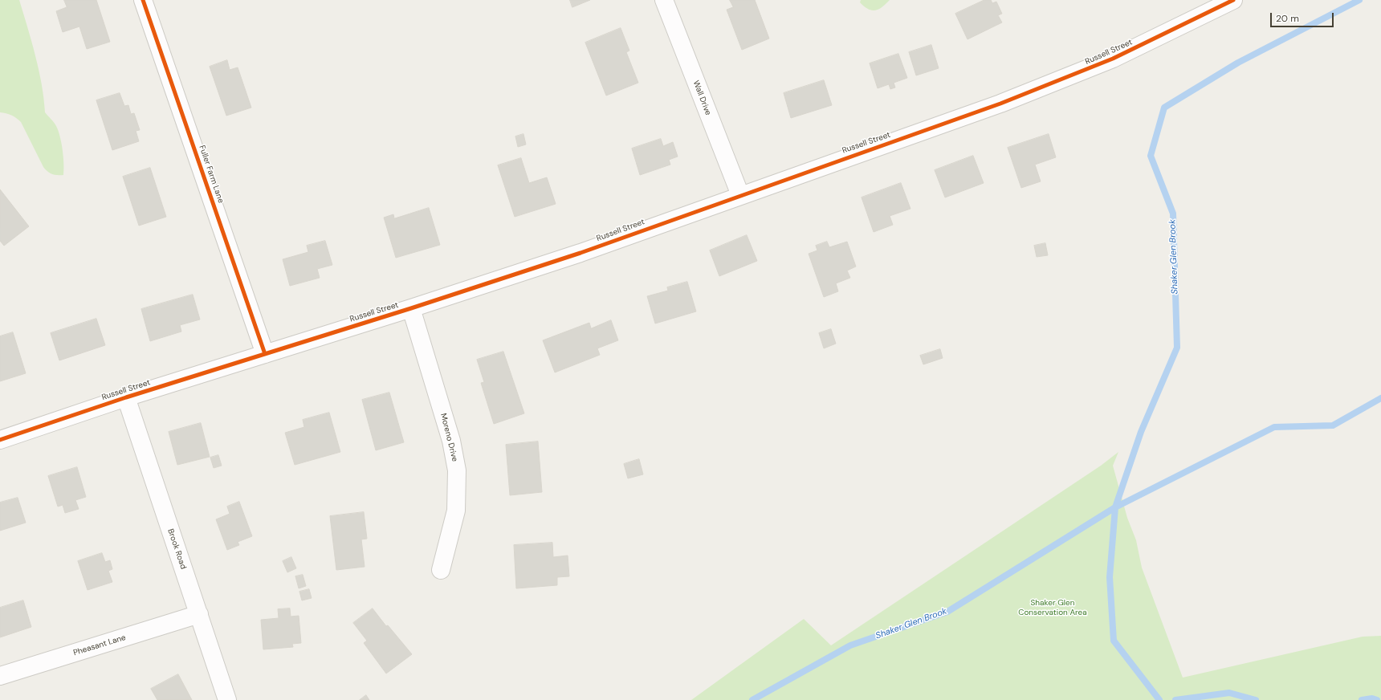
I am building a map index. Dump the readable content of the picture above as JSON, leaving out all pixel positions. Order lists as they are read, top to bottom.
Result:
{
  "streets": {
    "street": [
      "Russell Street",
      "Wall Drive",
      "Fuller Farm Lane",
      "Moreno Drive",
      "Brook Road",
      "Pheasant Lane"
    ]
  },
  "crossings": [
    ["Russell Street", "Wall Drive"],
    ["Russell Street", "Fuller Farm Lane"],
    ["Russell Street", "Moreno Drive"],
    ["Russell Street", "Brook Road"],
    ["Brook Road", "Pheasant Lane"]
  ],
  "water": ["Shaker Glen Brook"],
  "parks": ["Shaker Glen Conservation Area"],
  "scale_bar": "20 m"
}
